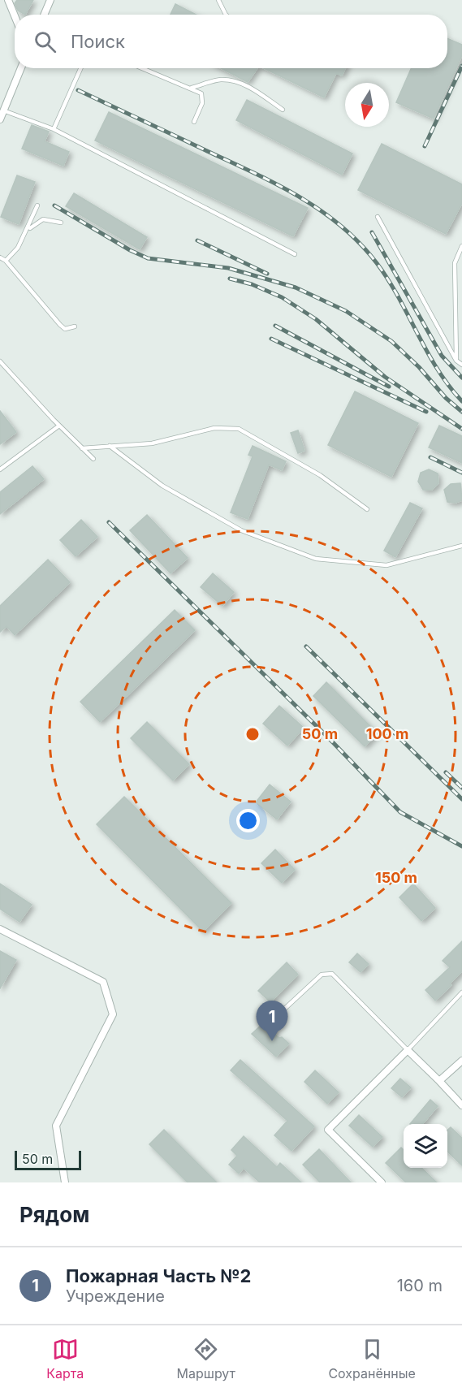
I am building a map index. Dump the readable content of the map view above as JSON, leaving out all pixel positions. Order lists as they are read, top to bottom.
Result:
{
  "scale_bar": "50 m",
  "north": "bottom",
  "page": {
    "search": "Поиск",
    "pins": "1",
    "scale": "50 m",
    "heading": "Рядом",
    "list": [
      {
        "mark": "1",
        "name": "Пожарная Часть №2",
        "note": "Учреждение",
        "value": "160 m"
      }
    ],
    "nav": ["Карта", "Маршрут", "Сохранённые"]
  },
  "rings": ["50 m", "100 m", "150 m"]
}
